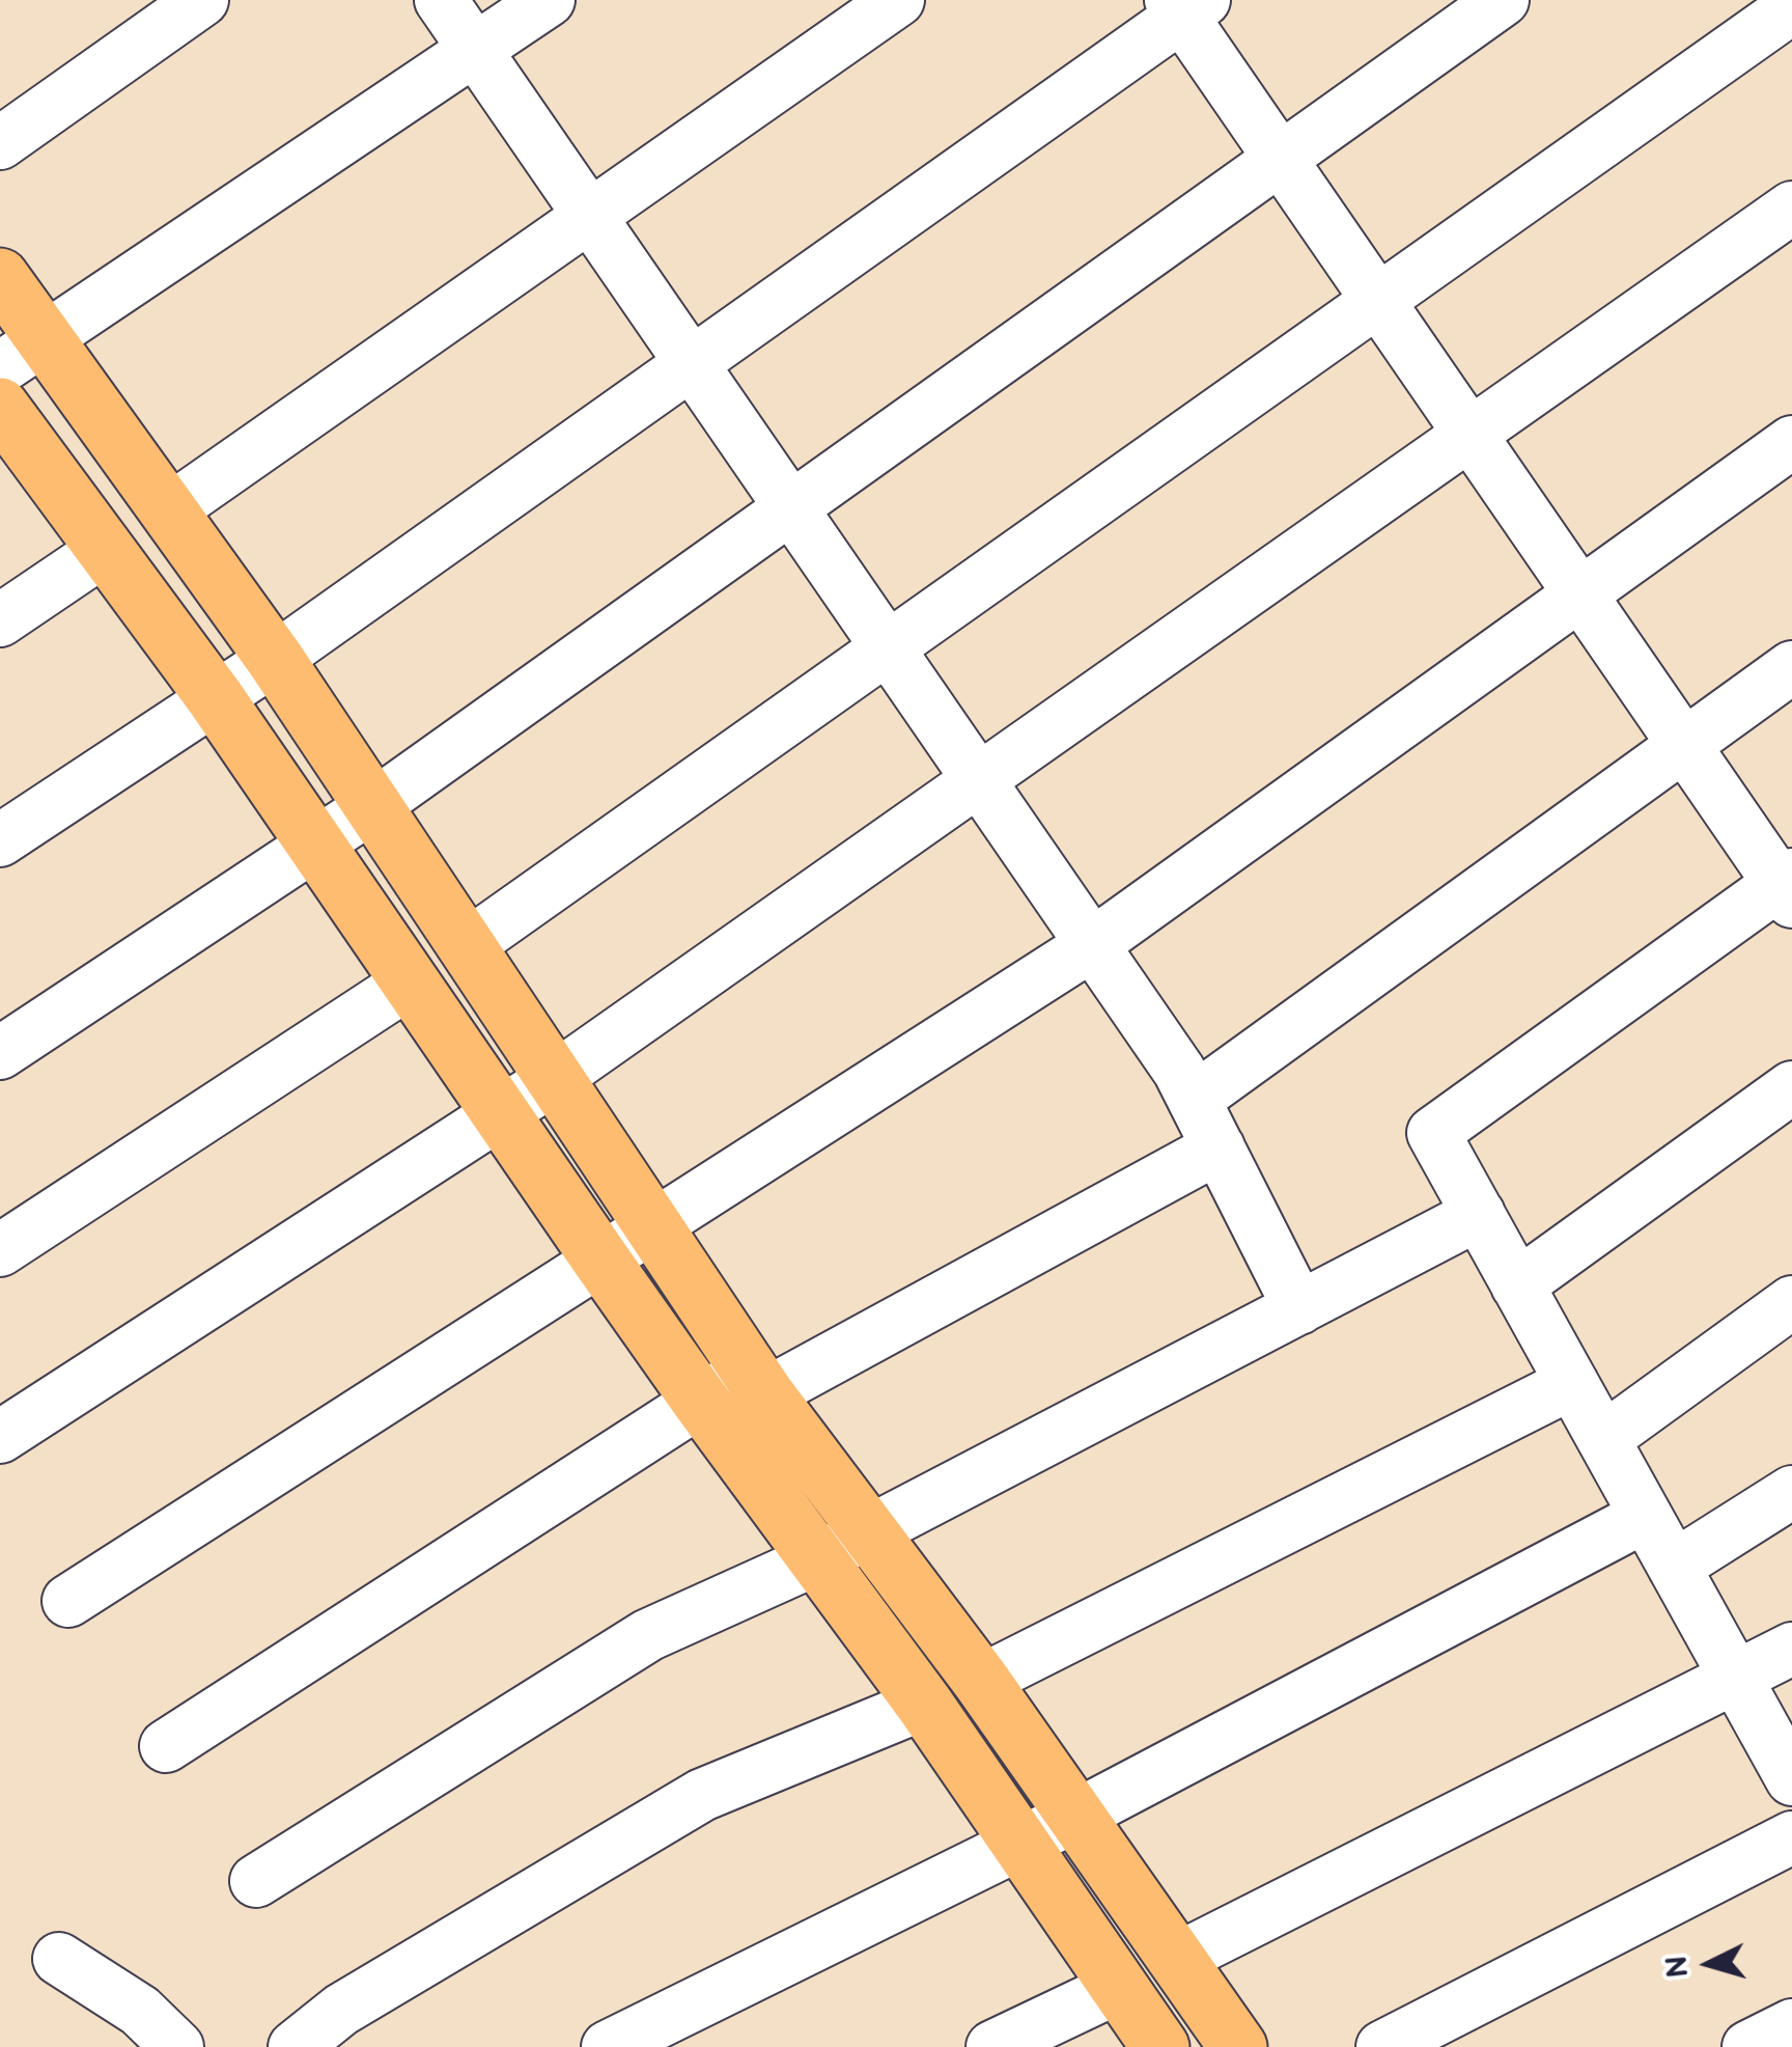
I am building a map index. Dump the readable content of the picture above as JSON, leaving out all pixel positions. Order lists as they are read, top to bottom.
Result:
{
  "north": "left"
}
